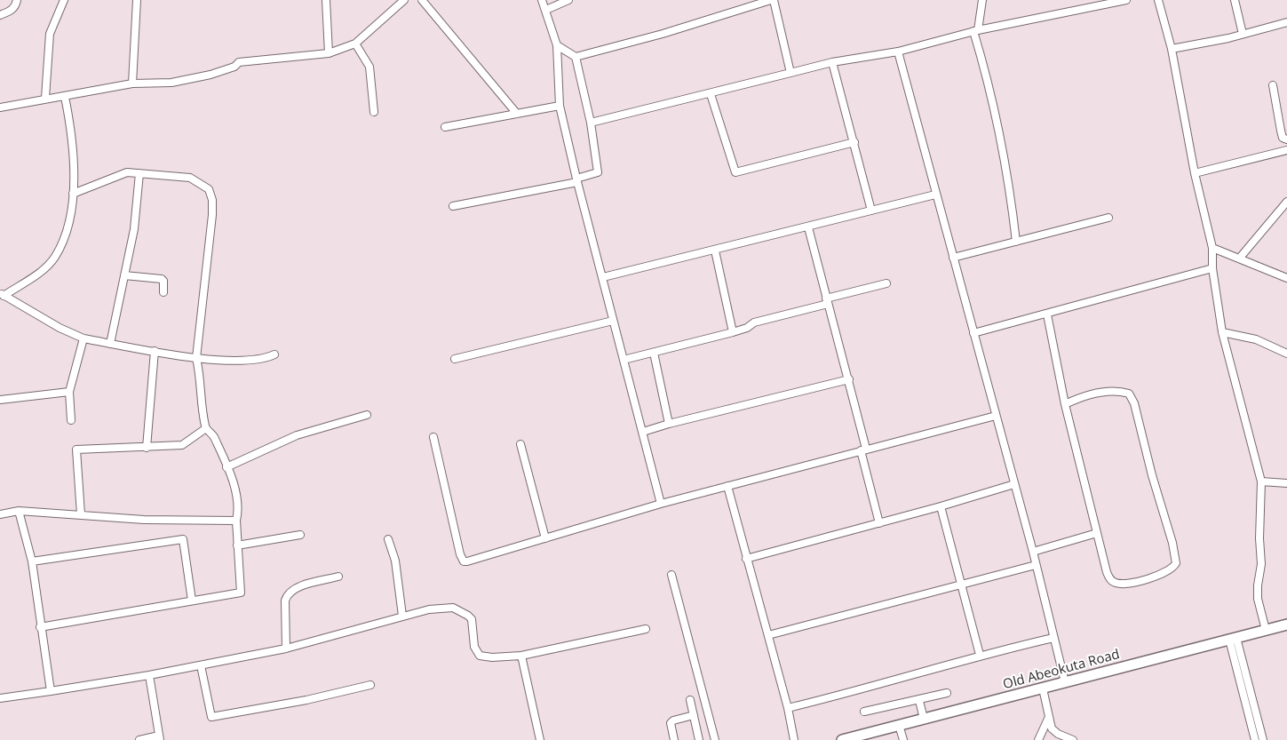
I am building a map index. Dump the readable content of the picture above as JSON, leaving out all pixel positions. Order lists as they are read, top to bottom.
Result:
{
  "streets": {
    "highway": ["Old Abeokuta Road"]
  }
}
